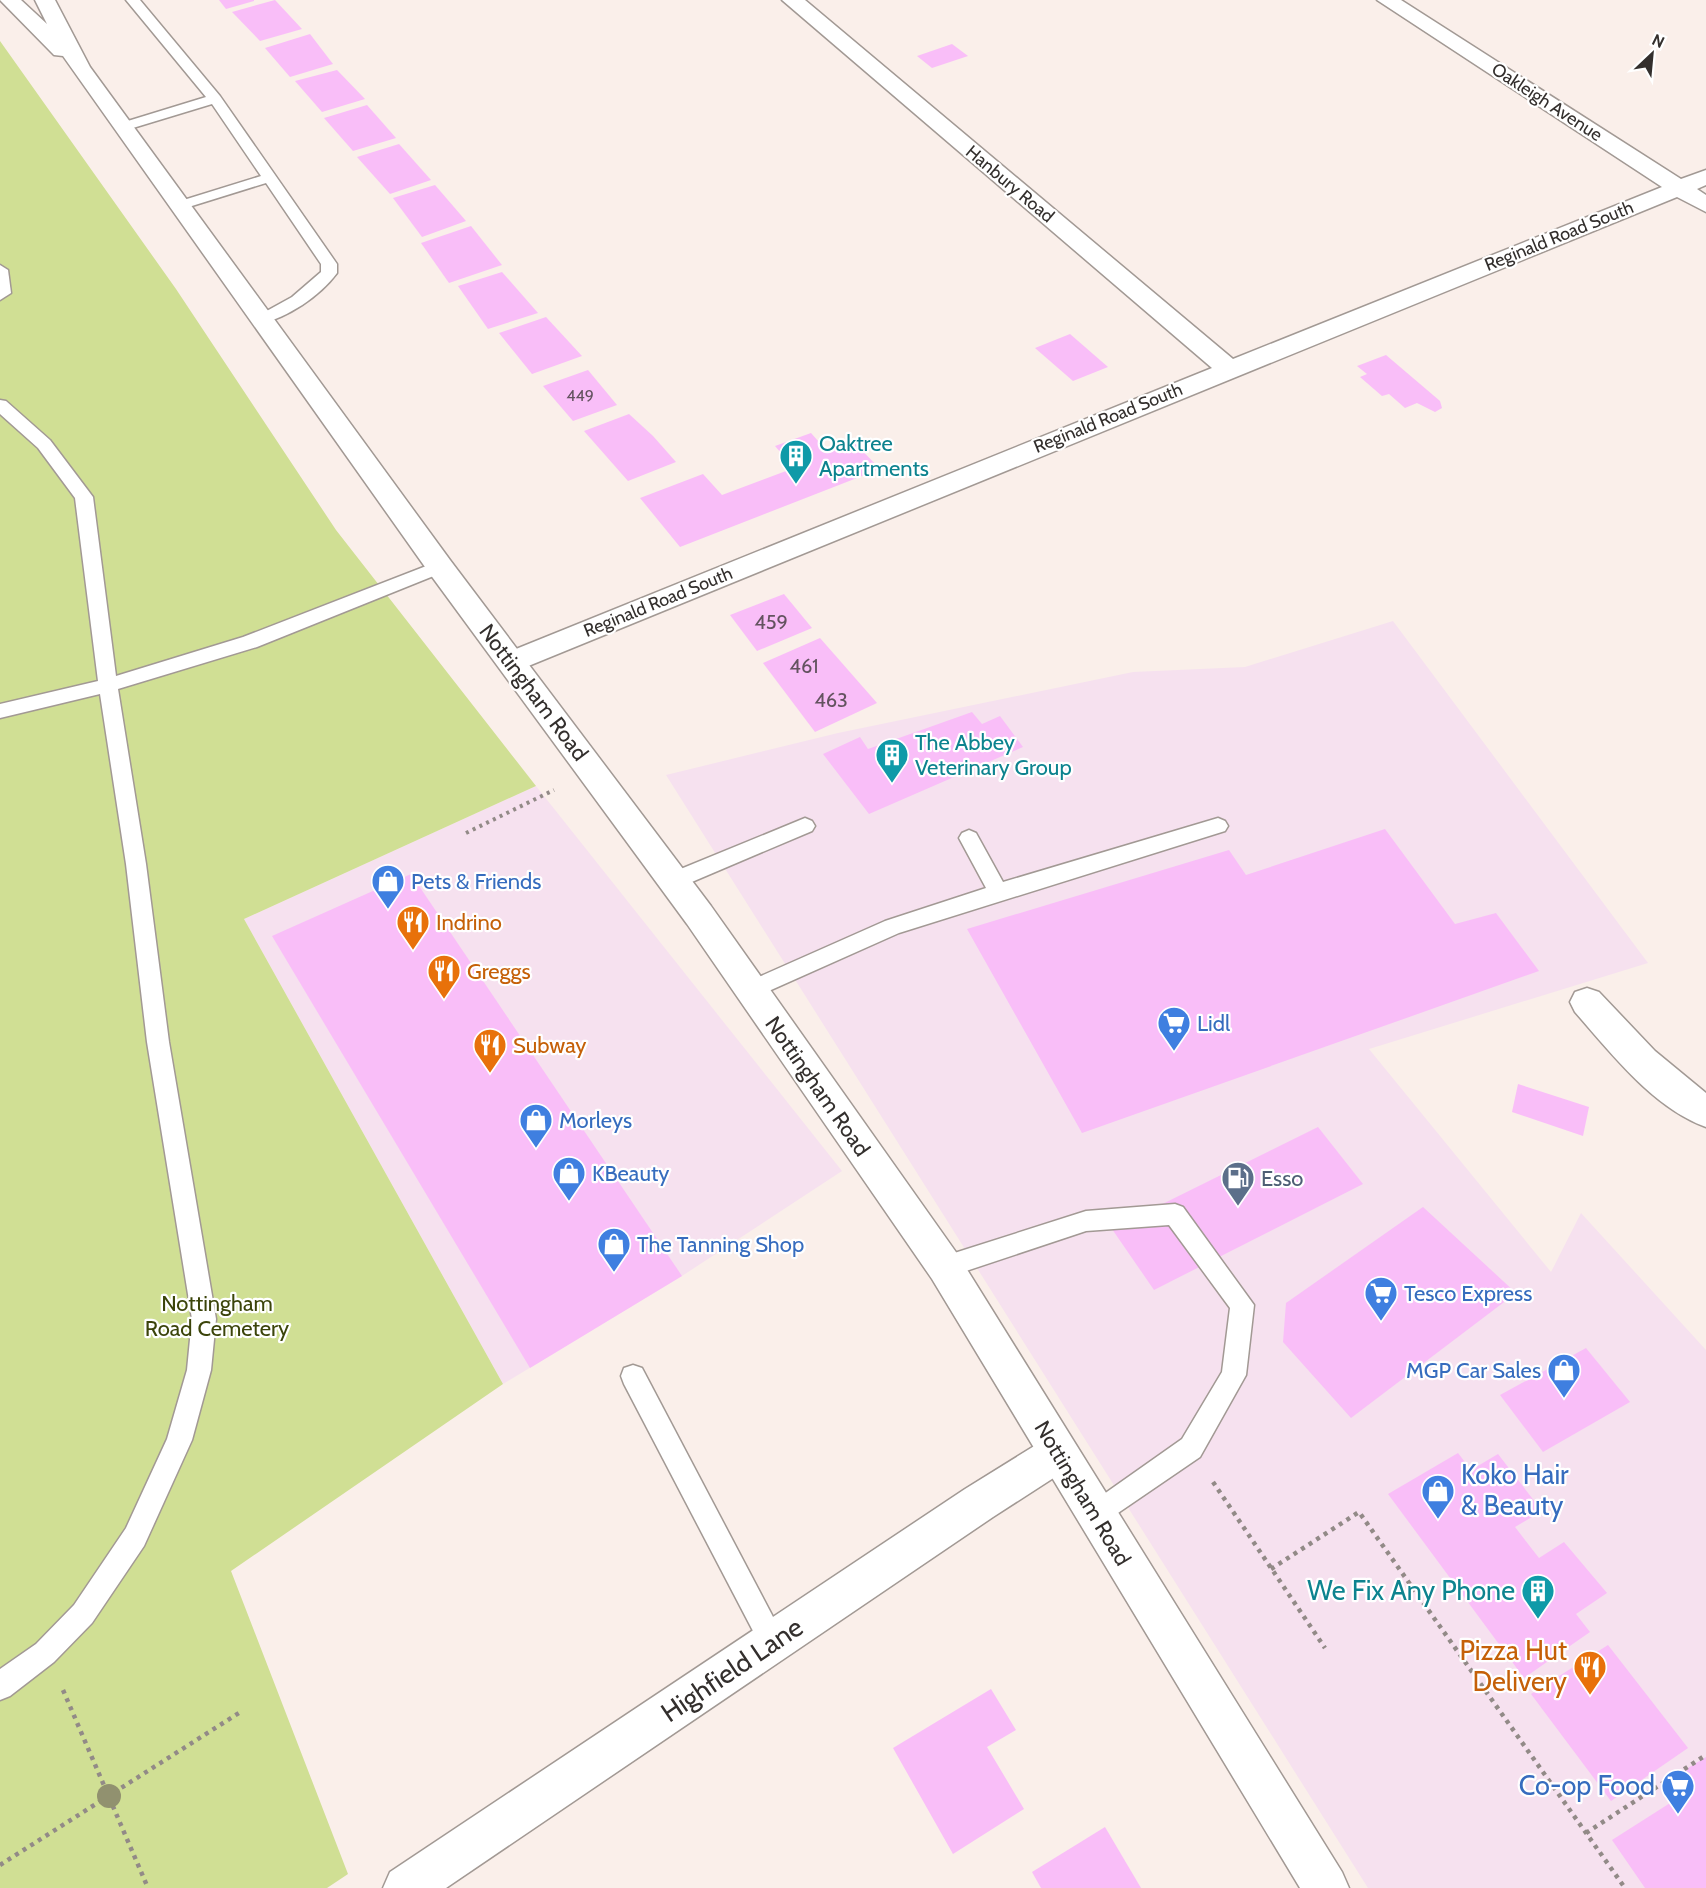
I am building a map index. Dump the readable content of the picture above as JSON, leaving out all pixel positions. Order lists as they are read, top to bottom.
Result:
{
  "streets": {
    "street": [
      "Oakleigh Avenue",
      "Hanbury Road",
      "Reginald Road South",
      "Nottingham Road",
      "Highfield Lane"
    ]
  },
  "crossings": [
    ["Oakleigh Avenue", "Reginald Road South"],
    ["Hanbury Road", "Reginald Road South"],
    ["Reginald Road South", "Nottingham Road"],
    ["Nottingham Road", "Highfield Lane"]
  ],
  "parks": ["Nottingham Road Cemetery"],
  "places": {
    "building": ["Oaktree Apartments", "The Abbey Veterinary Group", "We Fix Any Phone"],
    "shop": [
      "Pets & Friends",
      "Morleys",
      "KBeauty",
      "The Tanning Shop",
      "MGP Car Sales",
      "Koko Hair & Beauty"
    ],
    "restaurant": [
      "Indrino",
      "Greggs",
      "Subway",
      "Pizza Hut Delivery"
    ],
    "supermarket": ["Lidl", "Tesco Express", "Co-op Food"],
    "fuel station": ["Esso"]
  },
  "house_numbers": [
    "449",
    "459",
    "461",
    "463"
  ],
  "north": "top right"
}
